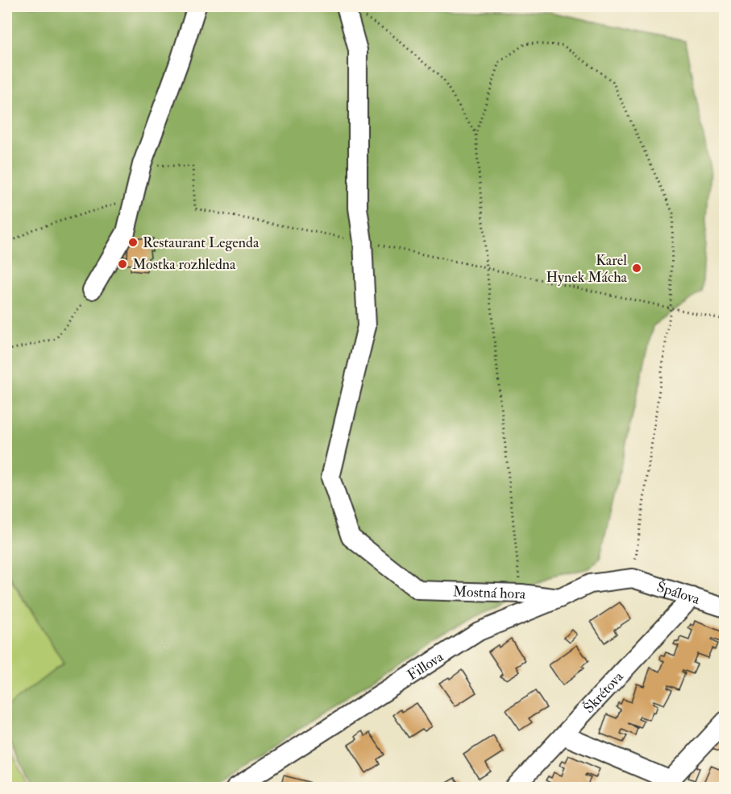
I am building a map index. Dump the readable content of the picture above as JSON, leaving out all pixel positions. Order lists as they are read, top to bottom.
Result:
{
  "streets": {
    "street": [
      "Špálova",
      "Mostná hora",
      "Fillova",
      "Škrétova"
    ]
  },
  "crossings": [
    ["Špálova", "Fillova"],
    ["Špálova", "Škrétova"],
    ["Mostná hora", "Fillova"]
  ],
  "places": ["Restaurant Legenda", "Mostka rozhledna", "Karel Hynek Mácha"]
}
